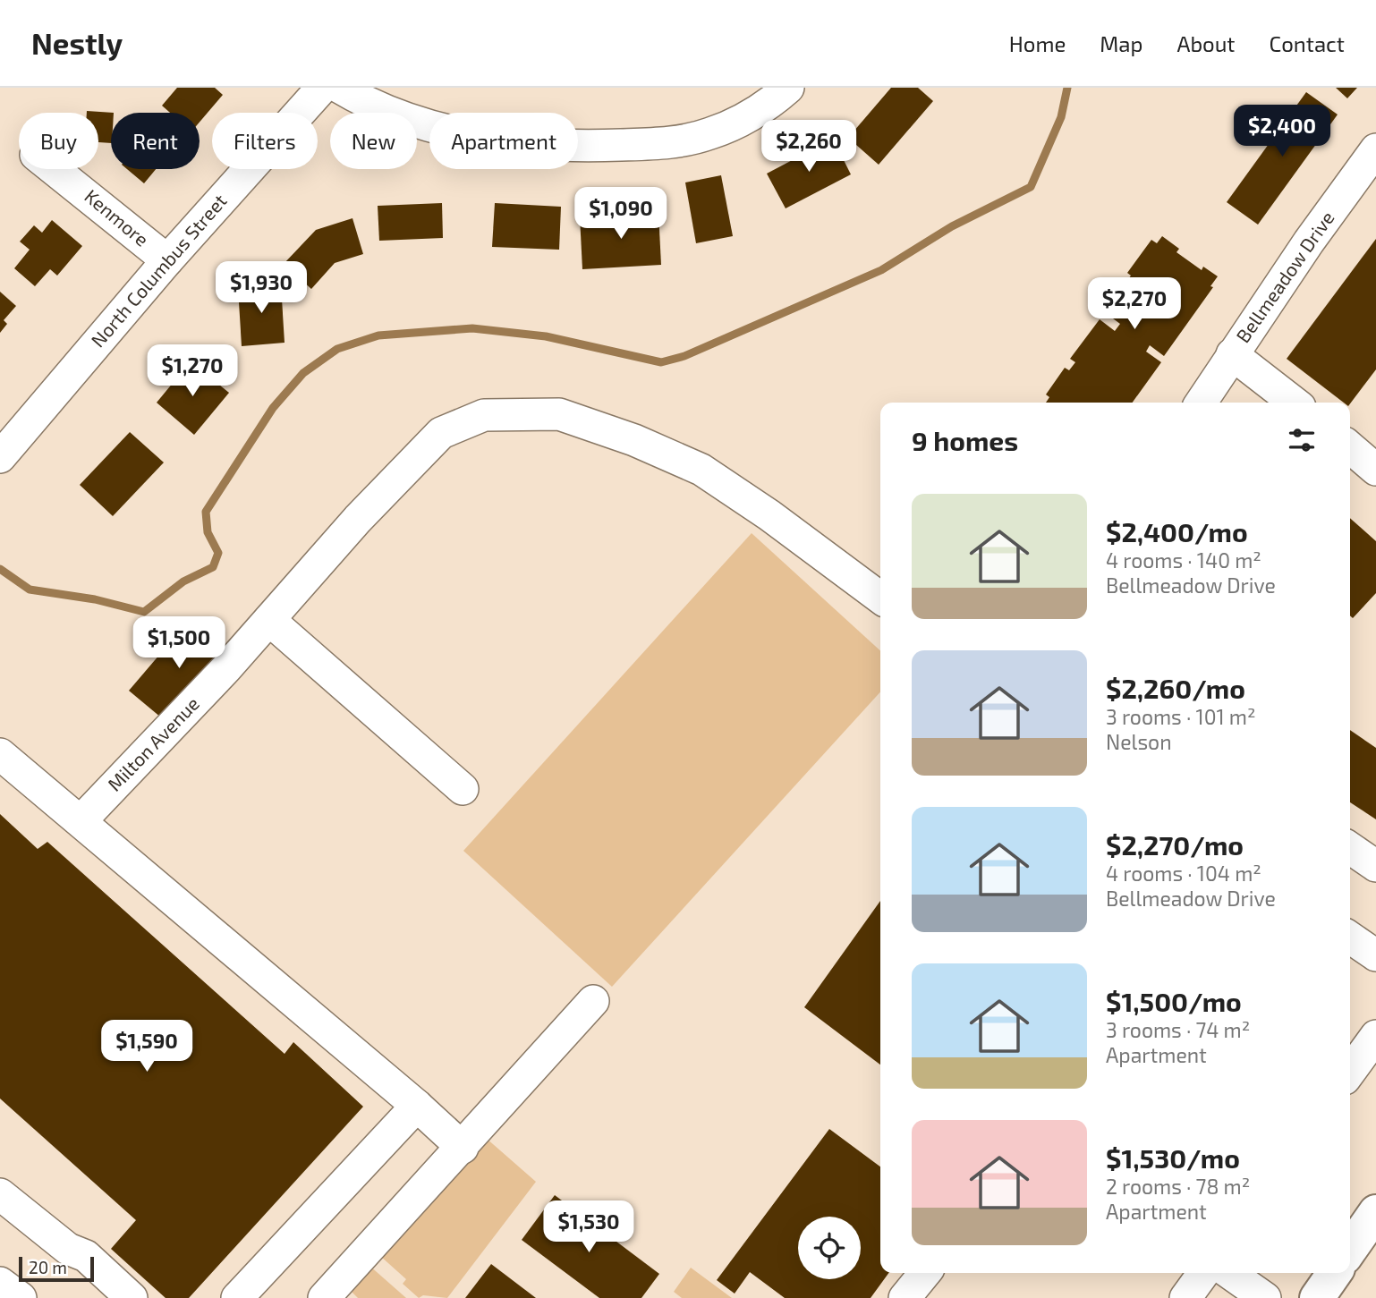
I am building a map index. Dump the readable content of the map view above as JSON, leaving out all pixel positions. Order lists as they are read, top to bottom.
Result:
{
  "streets": {
    "street": [
      "Kenmore",
      "North Columbus Street",
      "Bellmeadow Drive",
      "Milton Avenue"
    ]
  },
  "crossings": [
    ["Kenmore", "North Columbus Street"]
  ],
  "scale_bar": "20 m",
  "page": {
    "header": "Nestly",
    "nav": [
      "Home",
      "Map",
      "About",
      "Contact"
    ],
    "price": [
      "$2,400",
      "$2,260",
      "$1,090",
      "$1,930",
      "$2,270",
      "$1,270",
      "$1,500",
      "$1,590",
      "$1,530"
    ],
    "chip": [
      "Buy",
      "Rent",
      "Filters",
      "New",
      "Apartment"
    ],
    "heading": "9 homes",
    "list": [
      {
        "name": "$2,400/mo",
        "note": "4 rooms · 140 m² · Bellmeadow Drive"
      },
      {
        "name": "$2,260/mo",
        "note": "3 rooms · 101 m² · Nelson"
      },
      {
        "name": "$2,270/mo",
        "note": "4 rooms · 104 m² · Bellmeadow Drive"
      },
      {
        "name": "$1,500/mo",
        "note": "3 rooms · 74 m² · Apartment"
      },
      {
        "name": "$1,530/mo",
        "note": "2 rooms · 78 m² · Apartment"
      }
    ],
    "scale": "20 m"
  }
}
